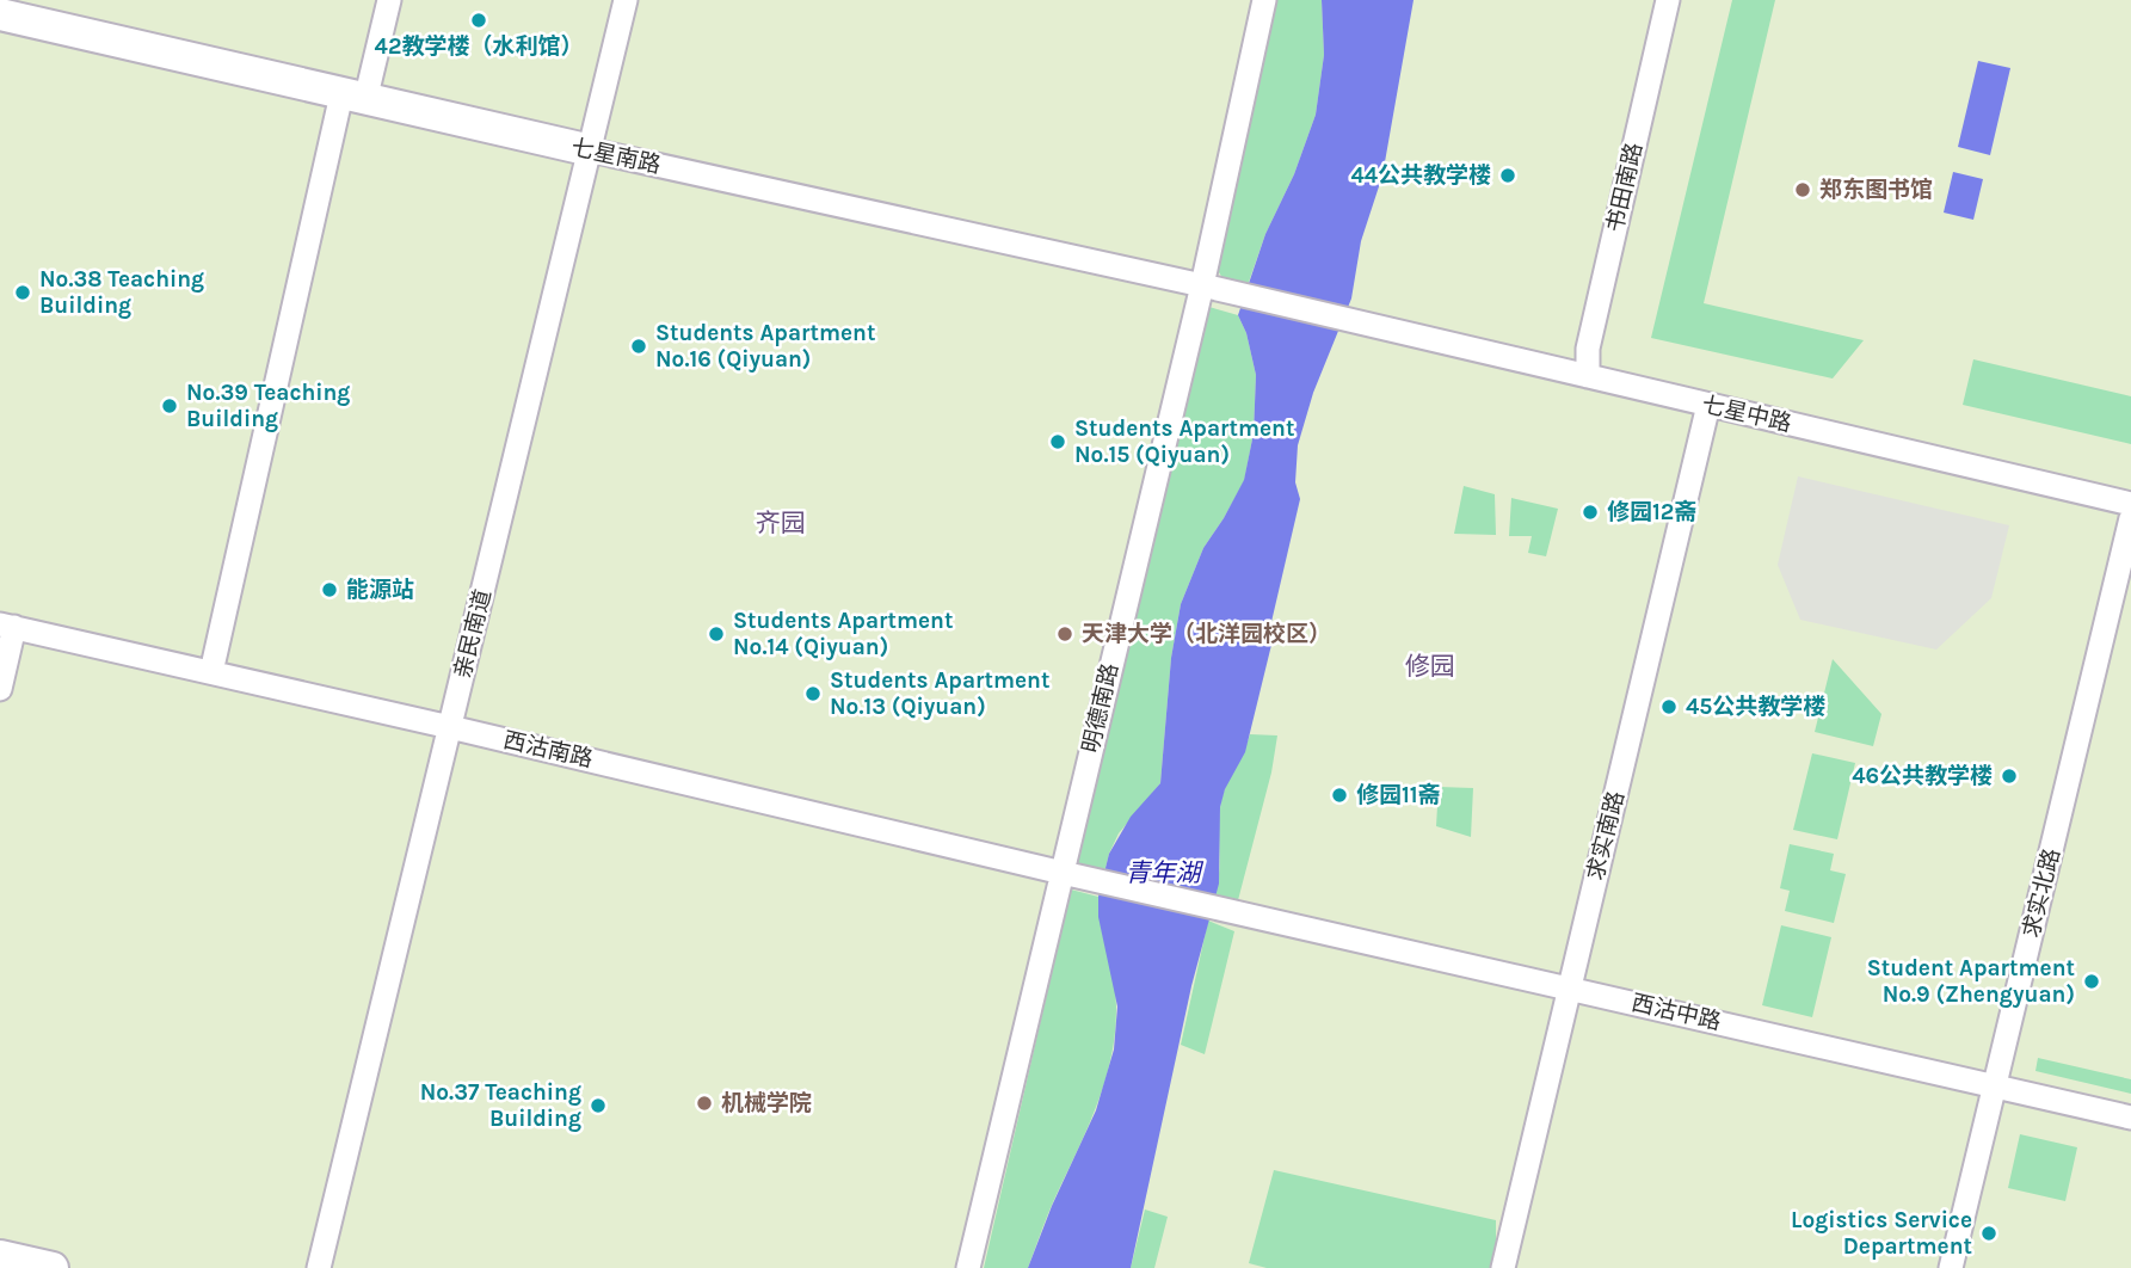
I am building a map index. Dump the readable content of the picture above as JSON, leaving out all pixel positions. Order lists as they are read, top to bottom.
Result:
{
  "streets": {
    "street": [
      "七星南路",
      "书田南路",
      "七星中路",
      "亲民南道",
      "明德南路",
      "西沽南路",
      "求实南路",
      "求实北路",
      "西沽中路"
    ]
  },
  "crossings": [
    ["七星南路", "七星中路"],
    ["七星南路", "亲民南道"],
    ["七星南路", "明德南路"],
    ["书田南路", "七星中路"],
    ["七星中路", "求实南路"],
    ["亲民南道", "西沽南路"],
    ["明德南路", "西沽南路"],
    ["西沽南路", "西沽中路"],
    ["求实南路", "西沽中路"],
    ["求实北路", "西沽中路"]
  ],
  "districts": ["齐园", "修园"],
  "water": ["青年湖"],
  "places": [
    "42教学楼（水利馆）",
    "44公共教学楼",
    "郑东图书馆",
    "No.38 Teaching Building",
    "Students Apartment No.16 (Qiyuan)",
    "No.39 Teaching Building",
    "Students Apartment No.15 (Qiyuan)",
    "修园12斋",
    "能源站",
    "Students Apartment No.14 (Qiyuan)",
    "天津大学（北洋园校区）",
    "Students Apartment No.13 (Qiyuan)",
    "45公共教学楼",
    "46公共教学楼",
    "修园11斋",
    "Student Apartment No.9 (Zhengyuan)",
    "机械学院",
    "No.37 Teaching Building",
    "Logistics Service Department"
  ]
}
